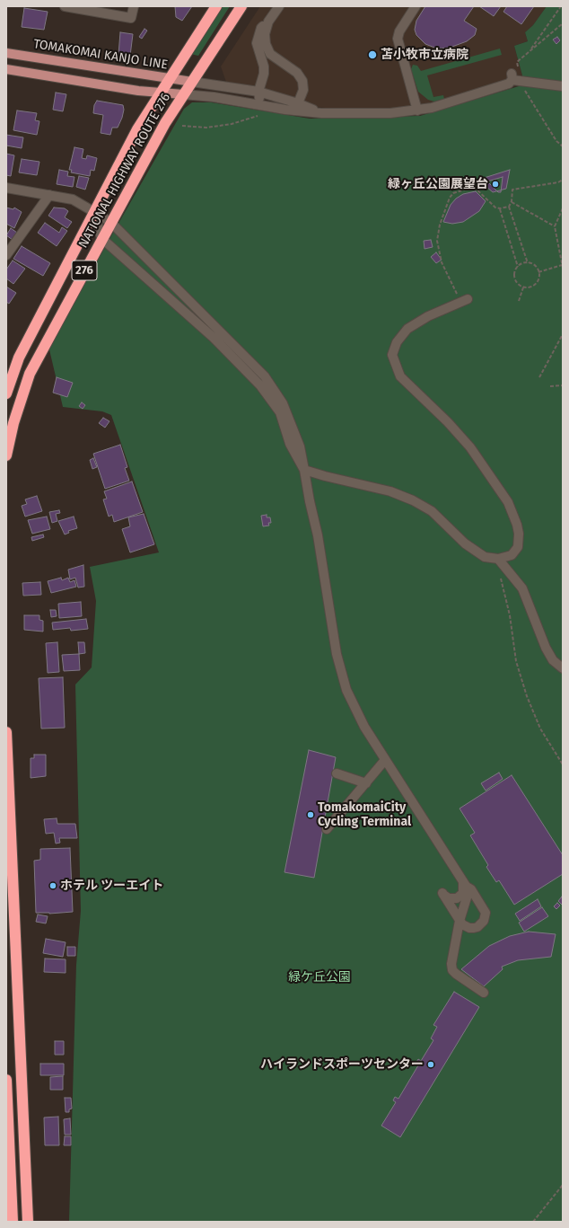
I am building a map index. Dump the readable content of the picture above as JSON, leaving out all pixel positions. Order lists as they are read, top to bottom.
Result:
{
  "streets": {
    "highway": ["NATIONAL HIGHWAY ROUTE 276", "276"],
    "main road": ["TOMAKOMAI KANJO LINE"]
  },
  "crossings": [
    ["TOMAKOMAI KANJO LINE", "NATIONAL HIGHWAY ROUTE 276"]
  ],
  "parks": ["緑ケ丘公園"],
  "places": [
    "苫小牧市立病院",
    "緑ヶ丘公園展望台",
    "TomakomaiCity Cycling Terminal",
    "ホテル ツーエイト",
    "ハイランドスポーツセンター"
  ]
}
